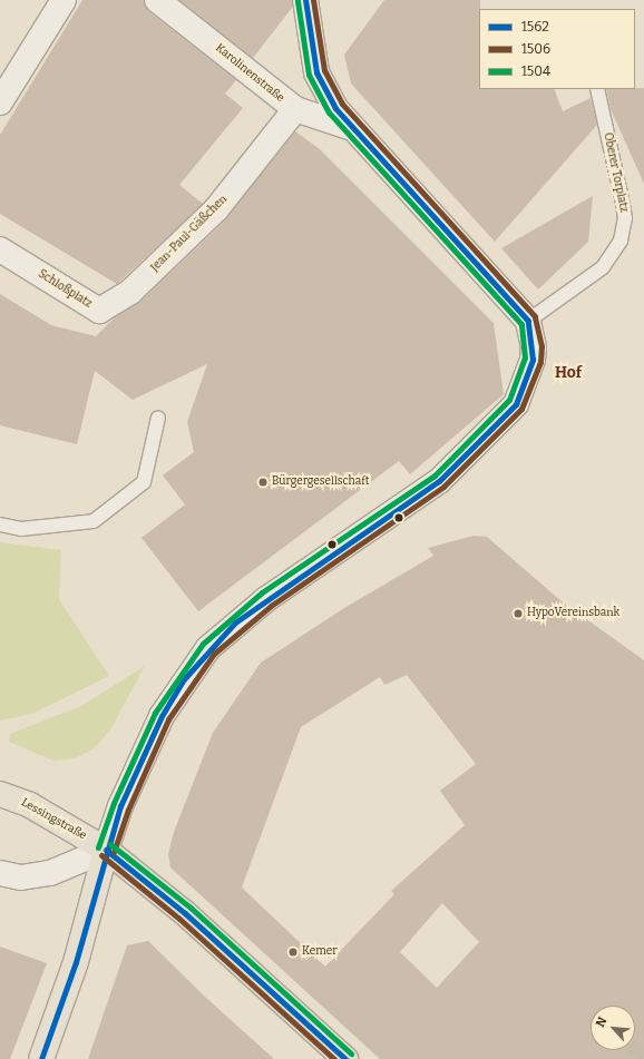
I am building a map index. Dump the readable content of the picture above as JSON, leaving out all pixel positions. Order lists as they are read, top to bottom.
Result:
{
  "streets": {
    "main road": ["Lessingstraße"],
    "street": ["Karolinenstraße", "Jean-Paul-Gäßchen", "Schloßplatz"],
    "lane": ["Oberer Torplatz"]
  },
  "crossings": [
    ["Karolinenstraße", "Jean-Paul-Gäßchen"],
    ["Jean-Paul-Gäßchen", "Schloßplatz"]
  ],
  "districts": ["Hof"],
  "places": ["Bürgergesellschaft", "HypoVereinsbank", "Kemer"],
  "lines": ["transit line 1562", "transit line 1506", "transit line 1504"],
  "legend": ["1562", "1506", "1504"],
  "north": "top left"
}
